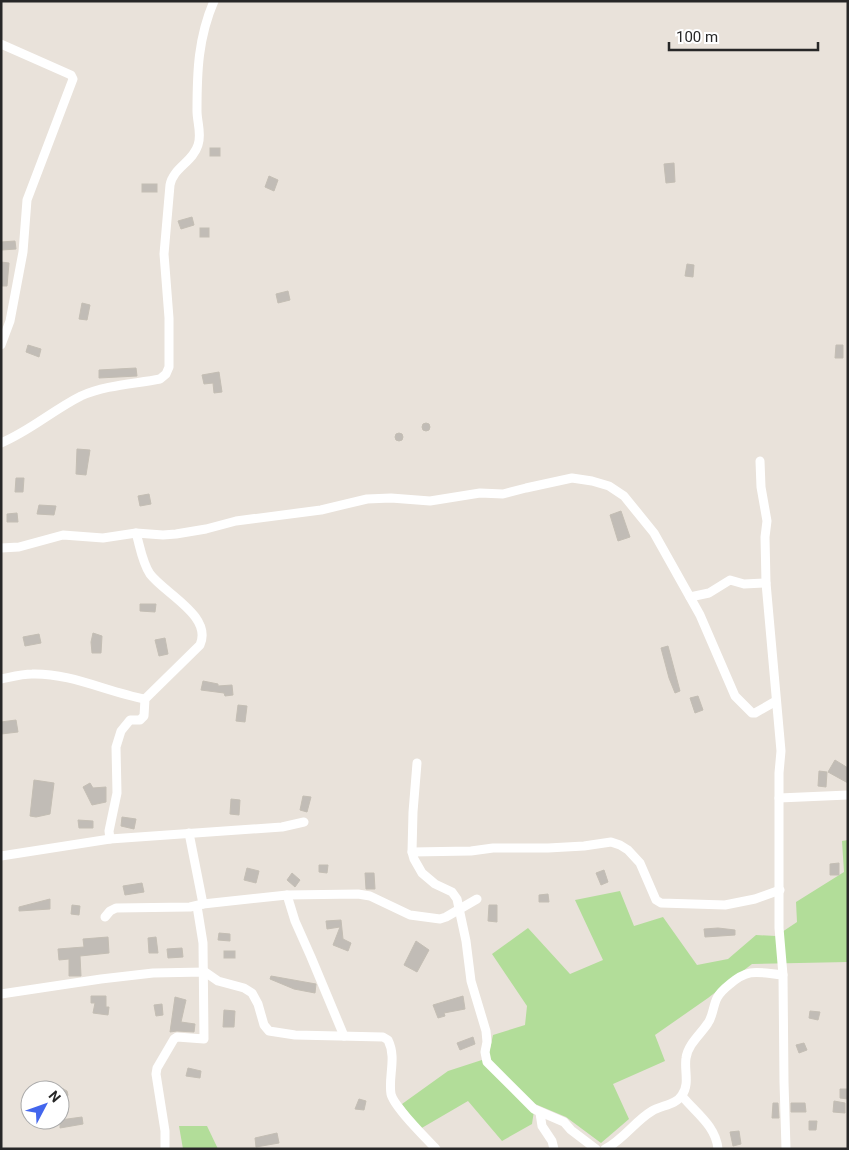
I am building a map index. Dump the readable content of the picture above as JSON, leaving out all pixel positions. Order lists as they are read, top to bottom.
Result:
{
  "scale_bar": "100 m",
  "north": "top right"
}
